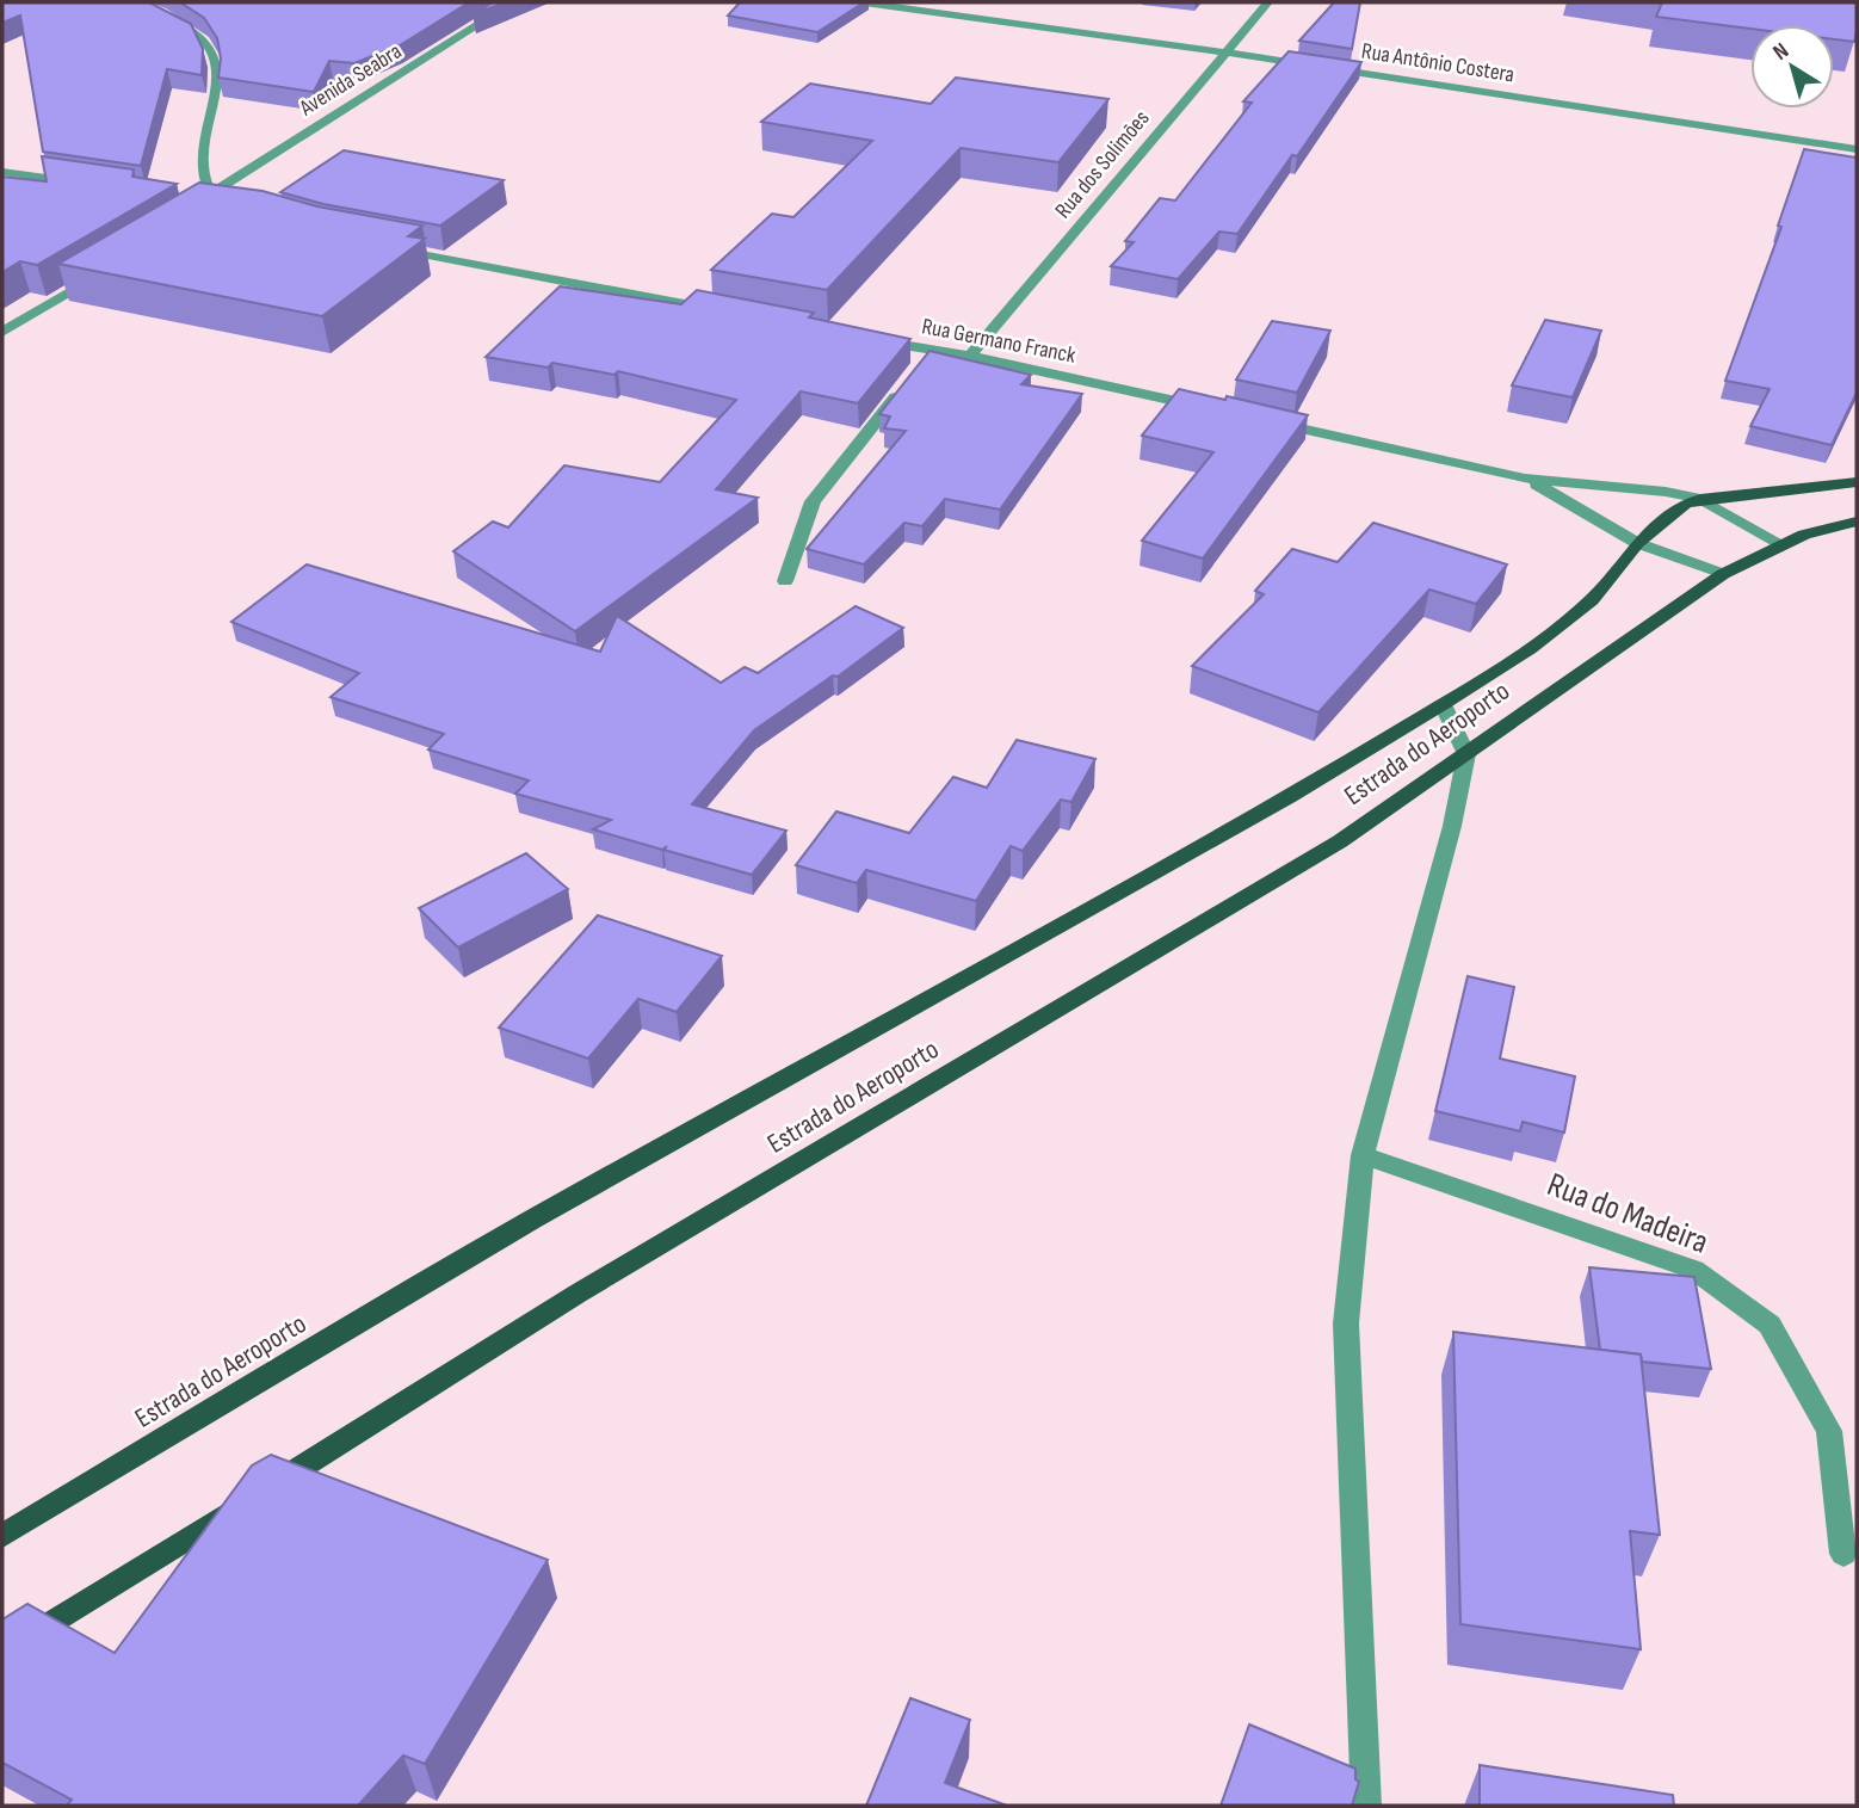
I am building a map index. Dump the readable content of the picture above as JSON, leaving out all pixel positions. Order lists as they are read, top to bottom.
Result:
{
  "streets": {
    "main road": ["Estrada do Aeroporto"],
    "street": [
      "Rua Antônio Costera",
      "Avenida Seabra",
      "Rua dos Solimões",
      "Rua Germano Franck",
      "Rua do Madeira"
    ]
  },
  "crossings": [
    ["Rua Antônio Costera", "Rua dos Solimões"],
    ["Rua dos Solimões", "Rua Germano Franck"]
  ],
  "north": "top left"
}
